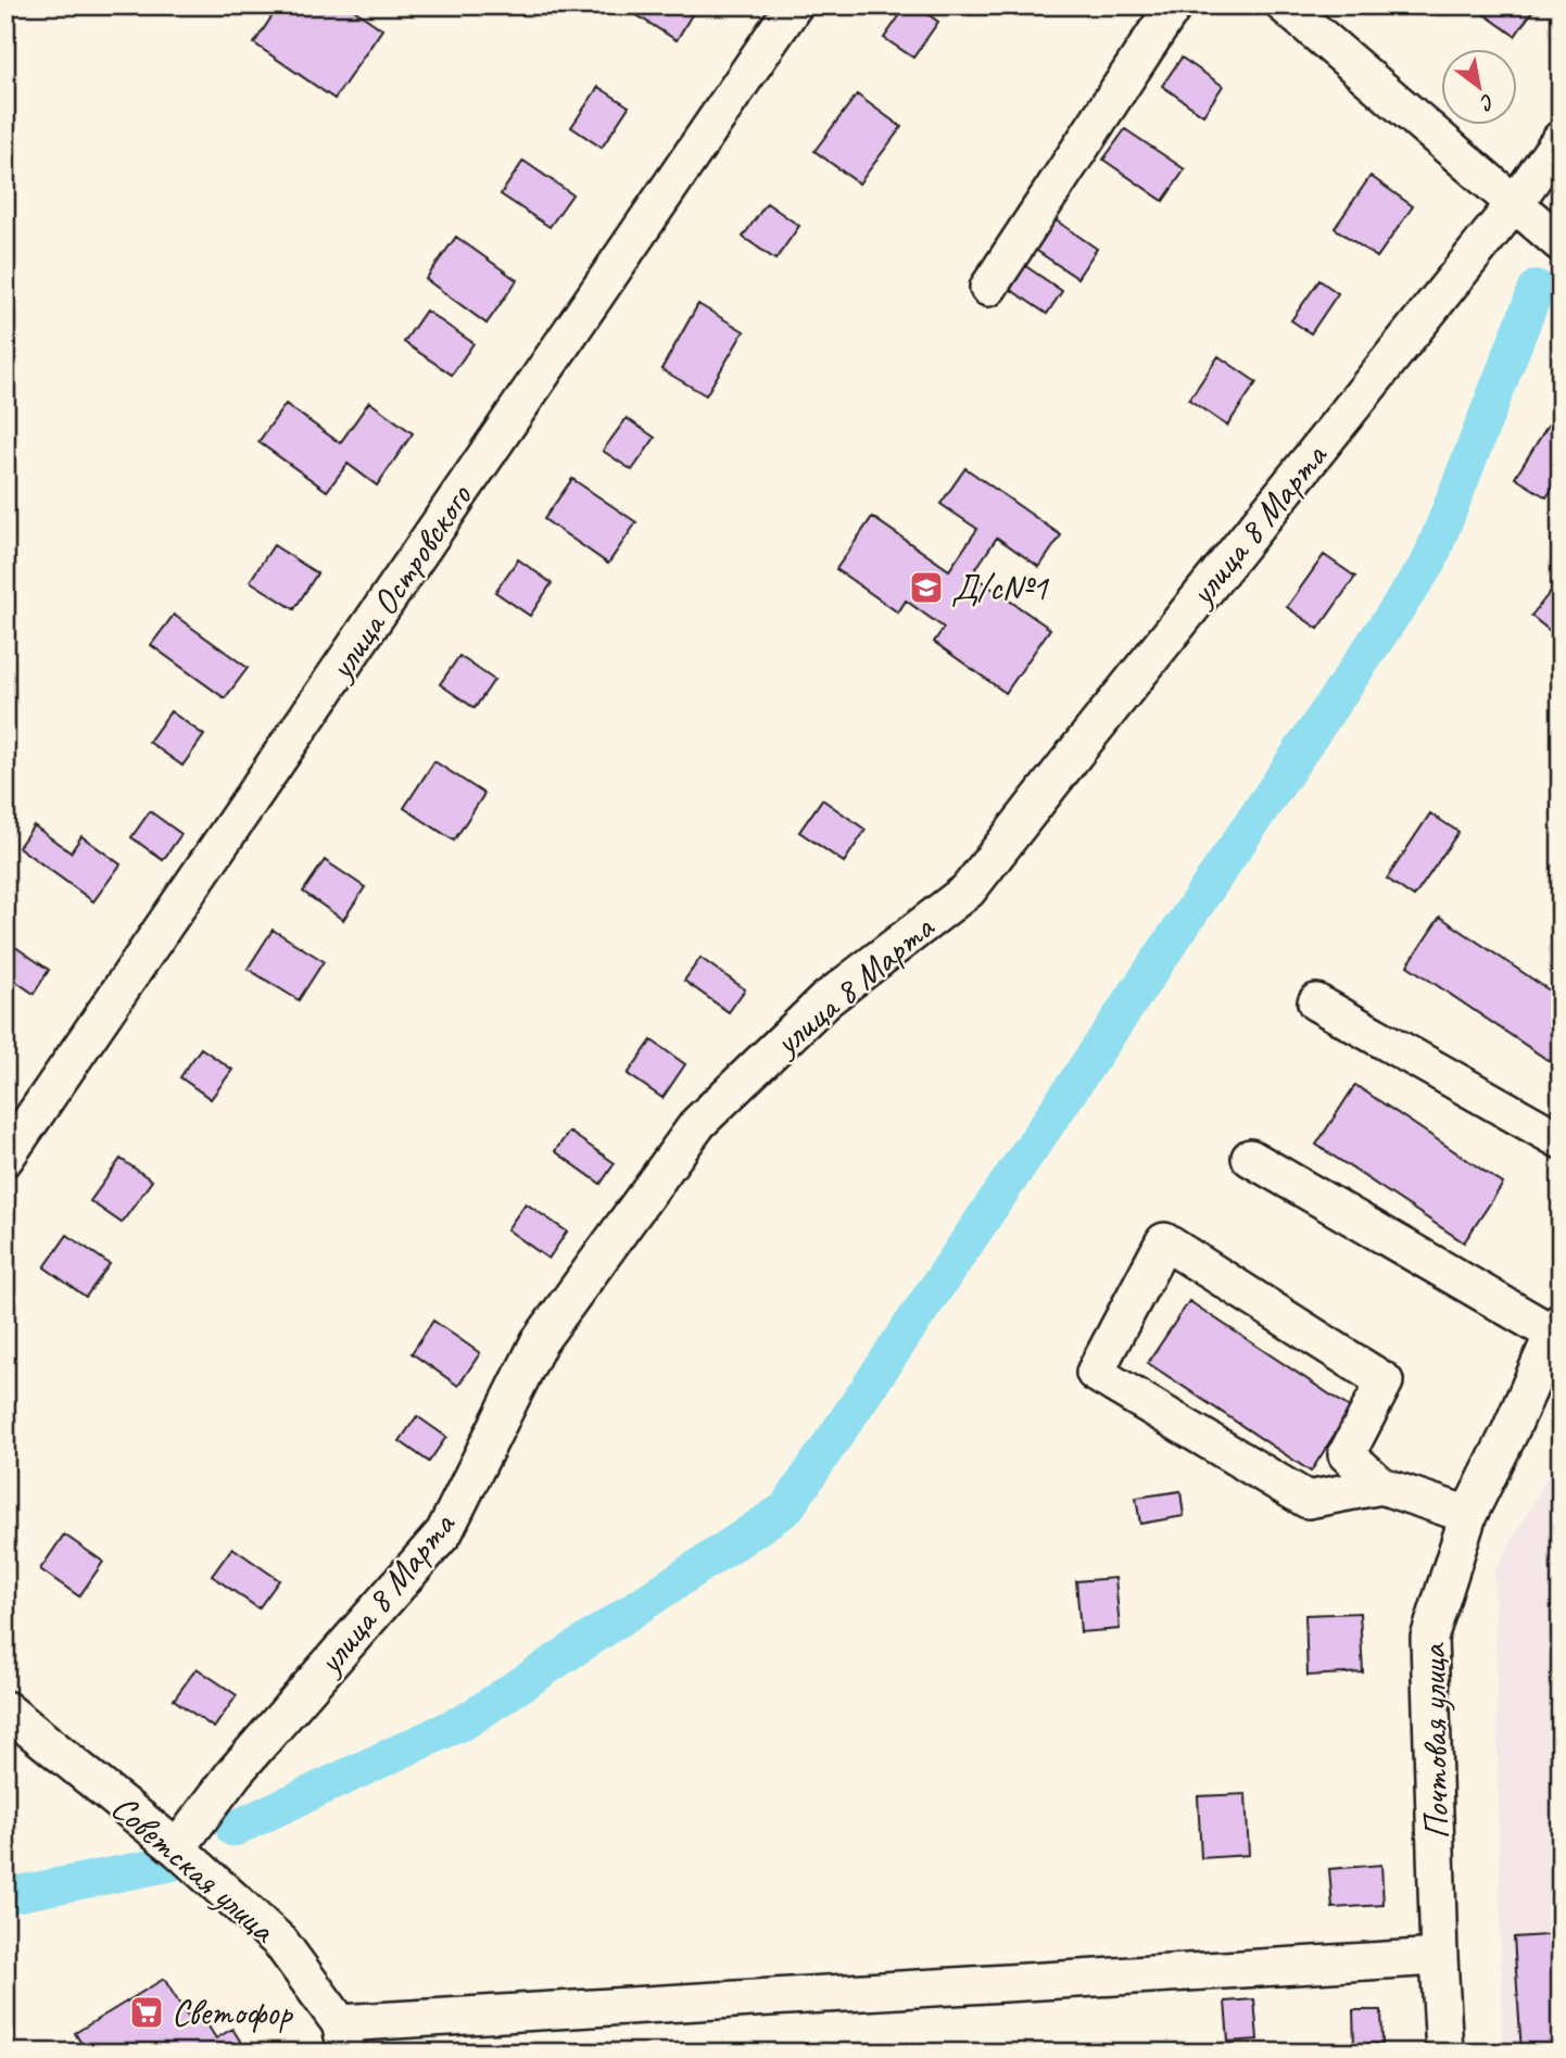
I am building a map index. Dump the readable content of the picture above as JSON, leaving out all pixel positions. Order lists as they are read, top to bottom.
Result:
{
  "streets": {
    "street": [
      "улица 8 Марта",
      "улица Островского",
      "Почтовая улица",
      "Советская улица"
    ]
  },
  "crossings": [
    ["улица 8 Марта", "Советская улица"]
  ],
  "places": {
    "school or university": ["Д/с№1"],
    "supermarket": ["Светофор"]
  },
  "north": "bottom right"
}
